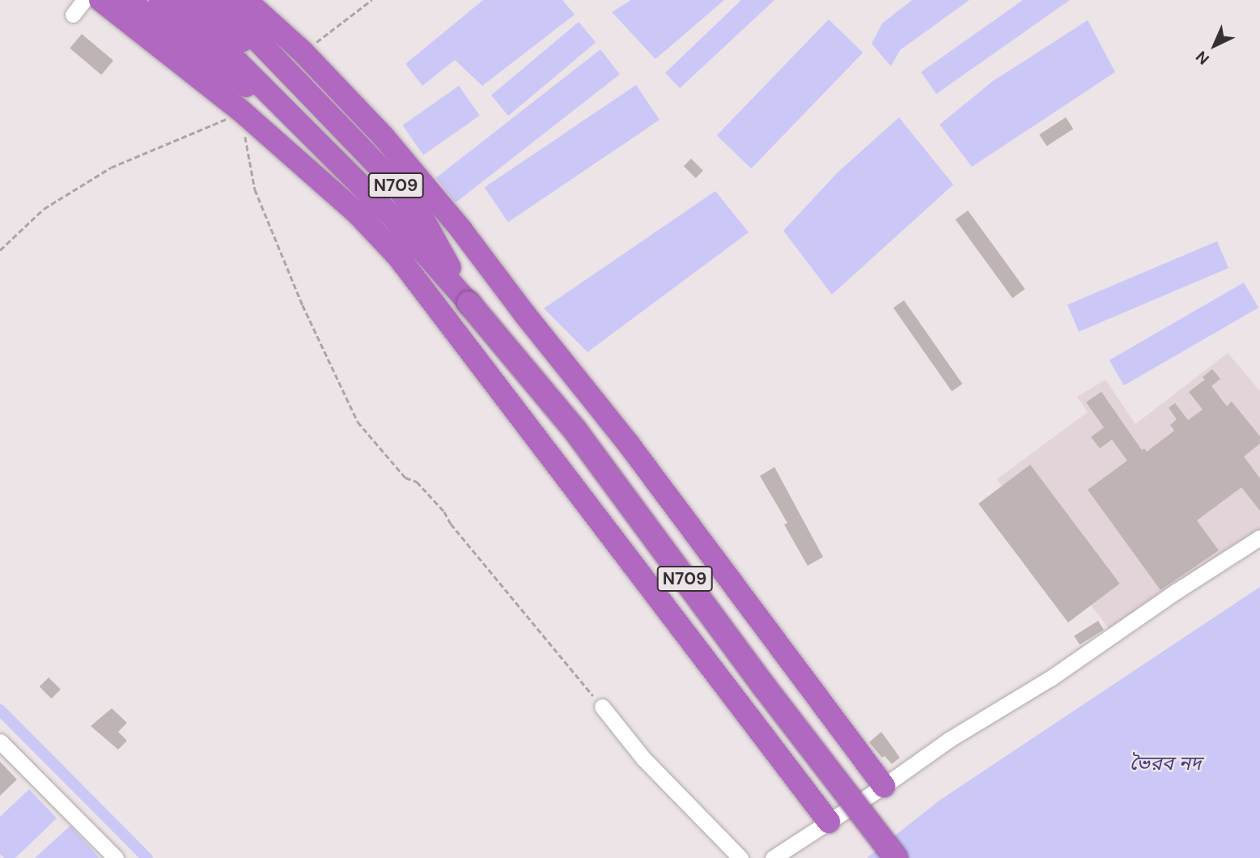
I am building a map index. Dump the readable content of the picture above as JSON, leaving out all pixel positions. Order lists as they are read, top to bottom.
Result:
{
  "streets": {
    "highway": ["N709"]
  },
  "water": ["ভৈরব নদ"],
  "north": "bottom left"
}
